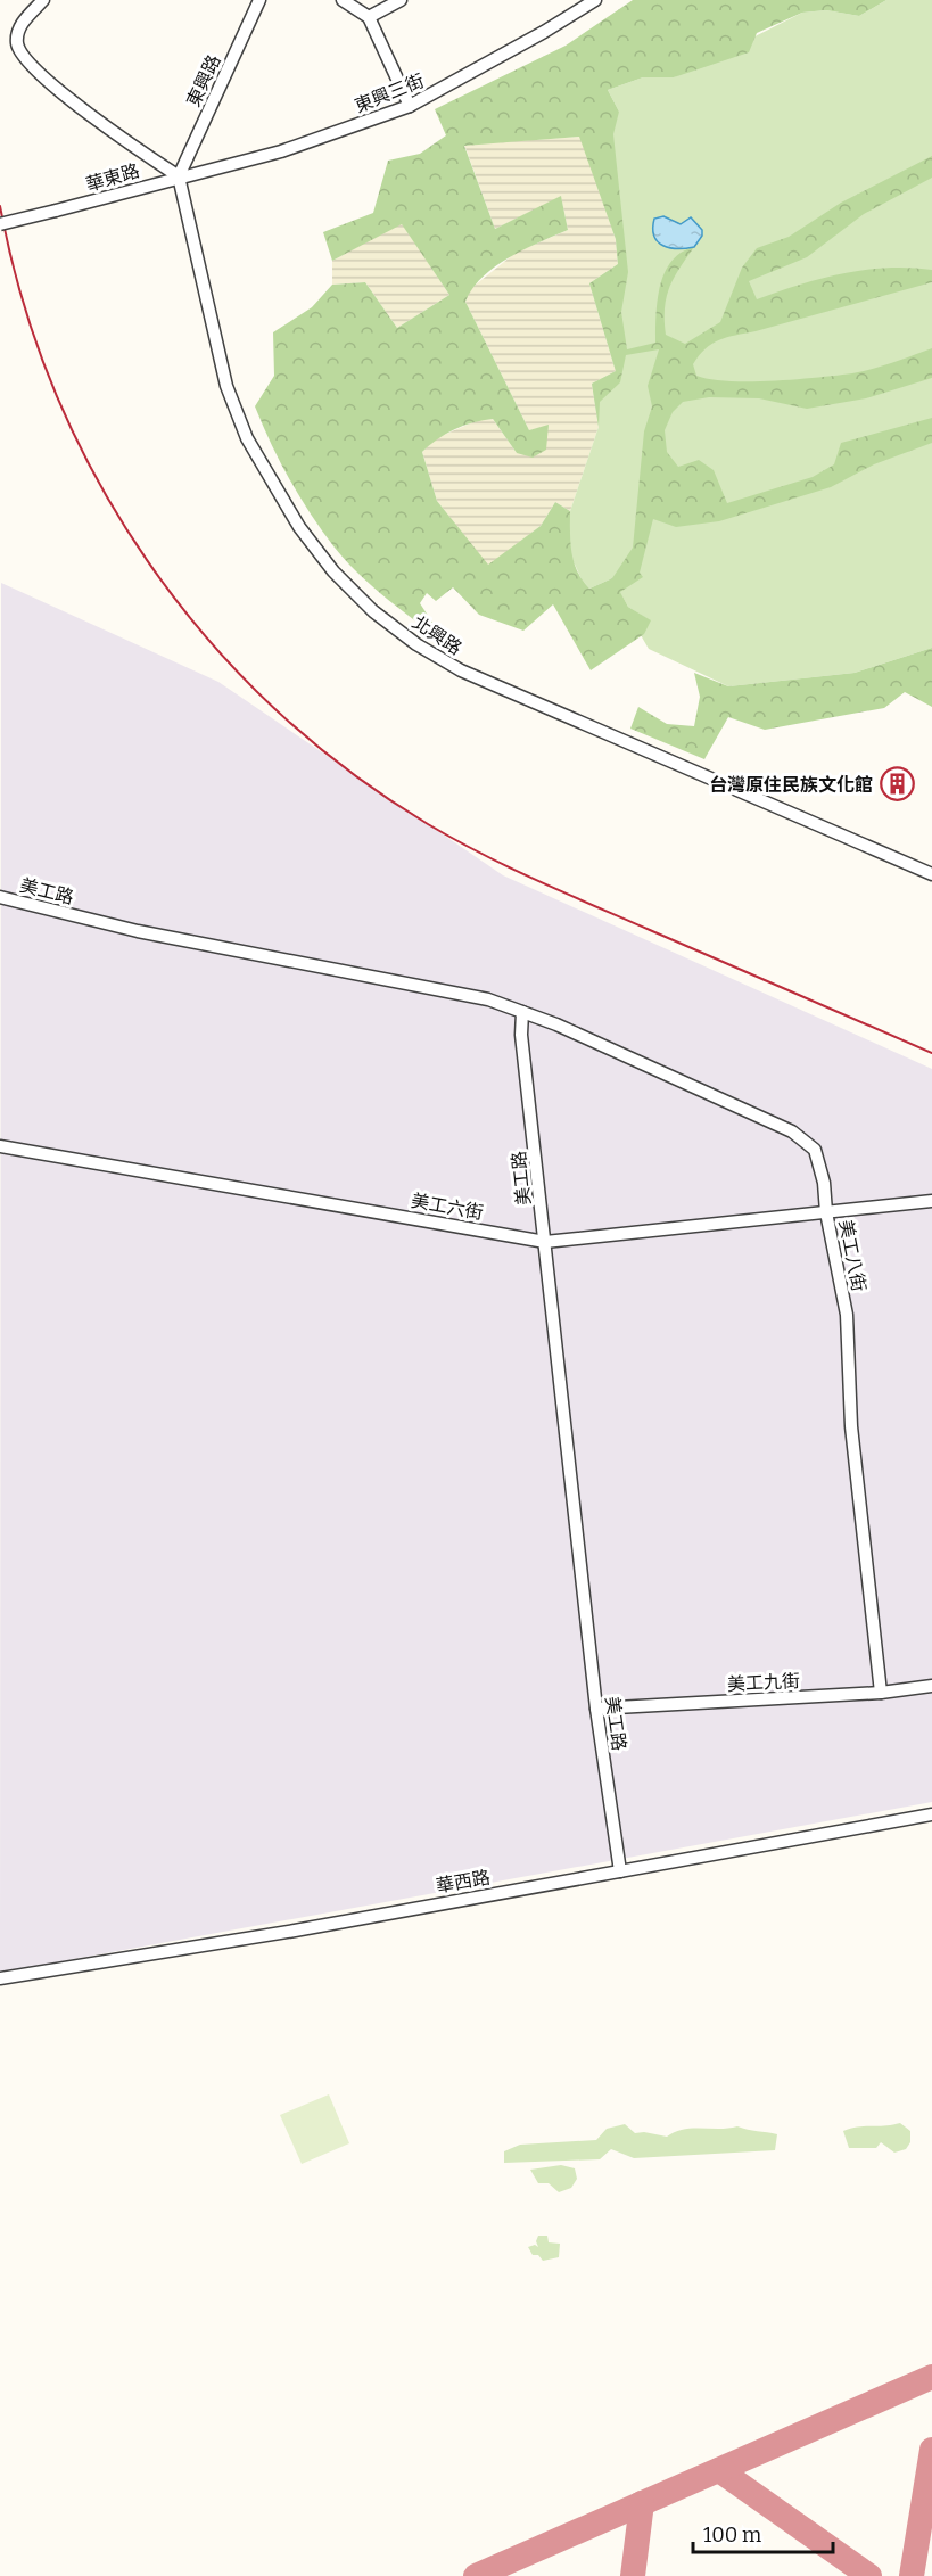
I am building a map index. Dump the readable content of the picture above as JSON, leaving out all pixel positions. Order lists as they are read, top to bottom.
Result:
{
  "streets": {
    "street": [
      "東興路",
      "東興三街",
      "華東路",
      "北興路",
      "美工路",
      "美工六街",
      "美工八街",
      "美工九街",
      "華西路"
    ]
  },
  "crossings": [
    ["東興路", "東興三街"],
    ["東興路", "華東路"],
    ["東興路", "北興路"],
    ["東興三街", "華東路"],
    ["東興三街", "北興路"],
    ["華東路", "北興路"],
    ["美工路", "美工六街"],
    ["美工路", "美工八街"],
    ["美工路", "美工九街"],
    ["美工路", "華西路"],
    ["美工六街", "美工八街"],
    ["美工八街", "美工九街"]
  ],
  "places": {
    "building": ["台灣原住民族文化館"]
  },
  "scale_bar": "100 m"
}
